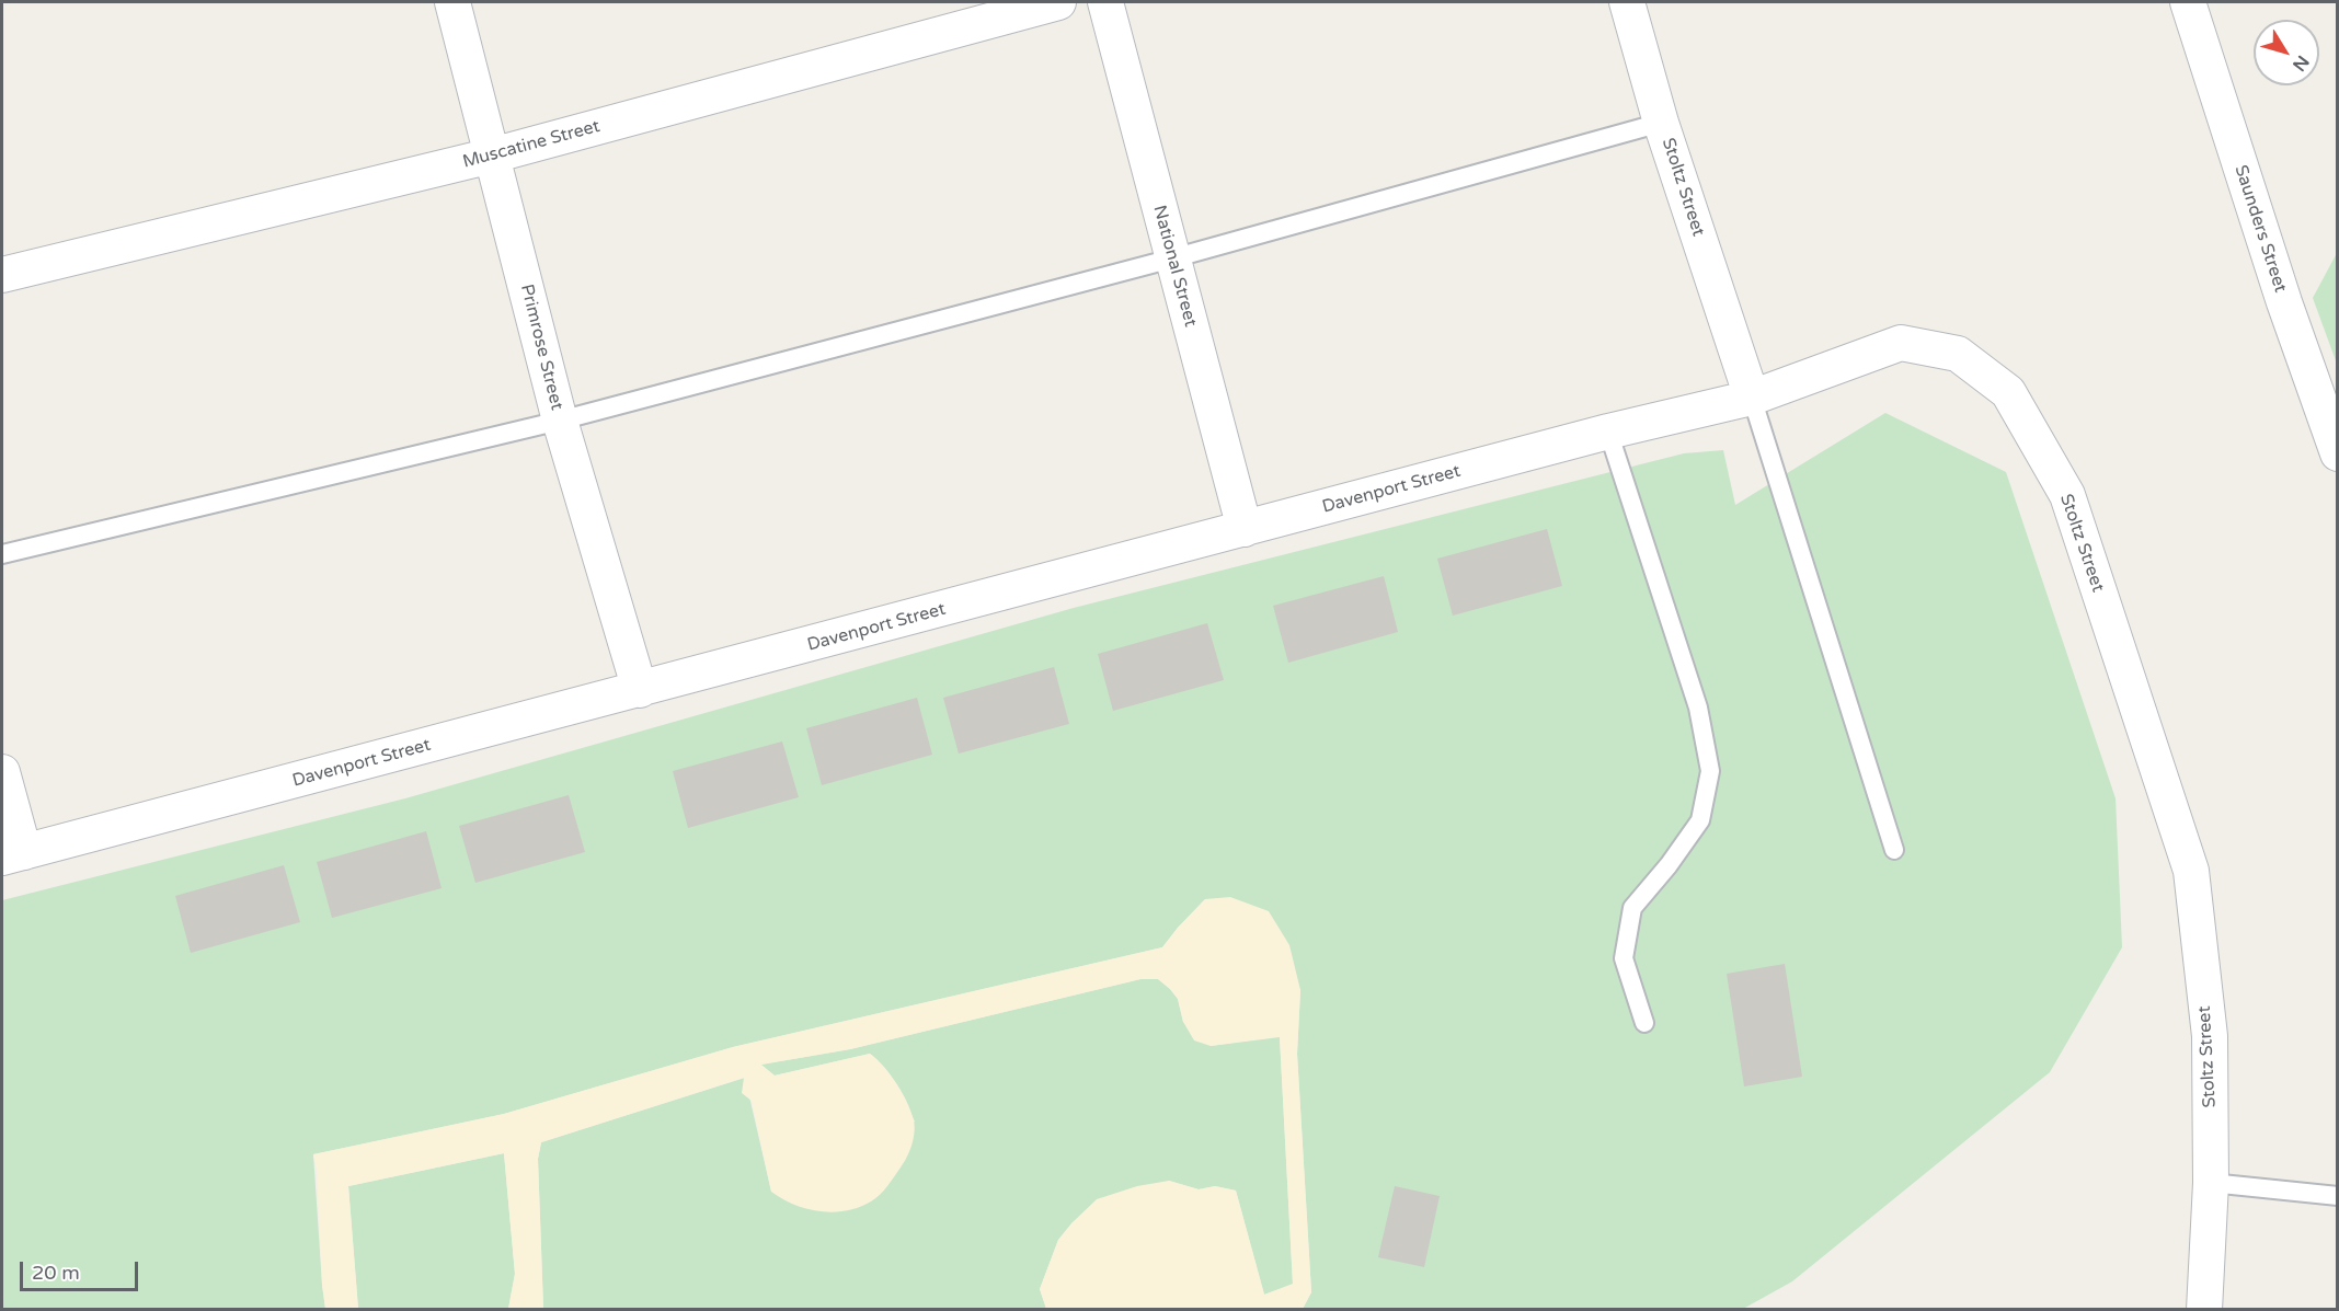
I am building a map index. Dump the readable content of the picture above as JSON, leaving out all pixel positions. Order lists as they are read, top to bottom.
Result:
{
  "streets": {
    "street": [
      "Muscatine Street",
      "Stoltz Street",
      "Saunders Street",
      "National Street",
      "Primrose Street",
      "Davenport Street"
    ]
  },
  "crossings": [
    ["Muscatine Street", "Primrose Street"],
    ["Stoltz Street", "Davenport Street"],
    ["National Street", "Davenport Street"],
    ["Primrose Street", "Davenport Street"]
  ],
  "scale_bar": "20 m",
  "north": "bottom right"
}
